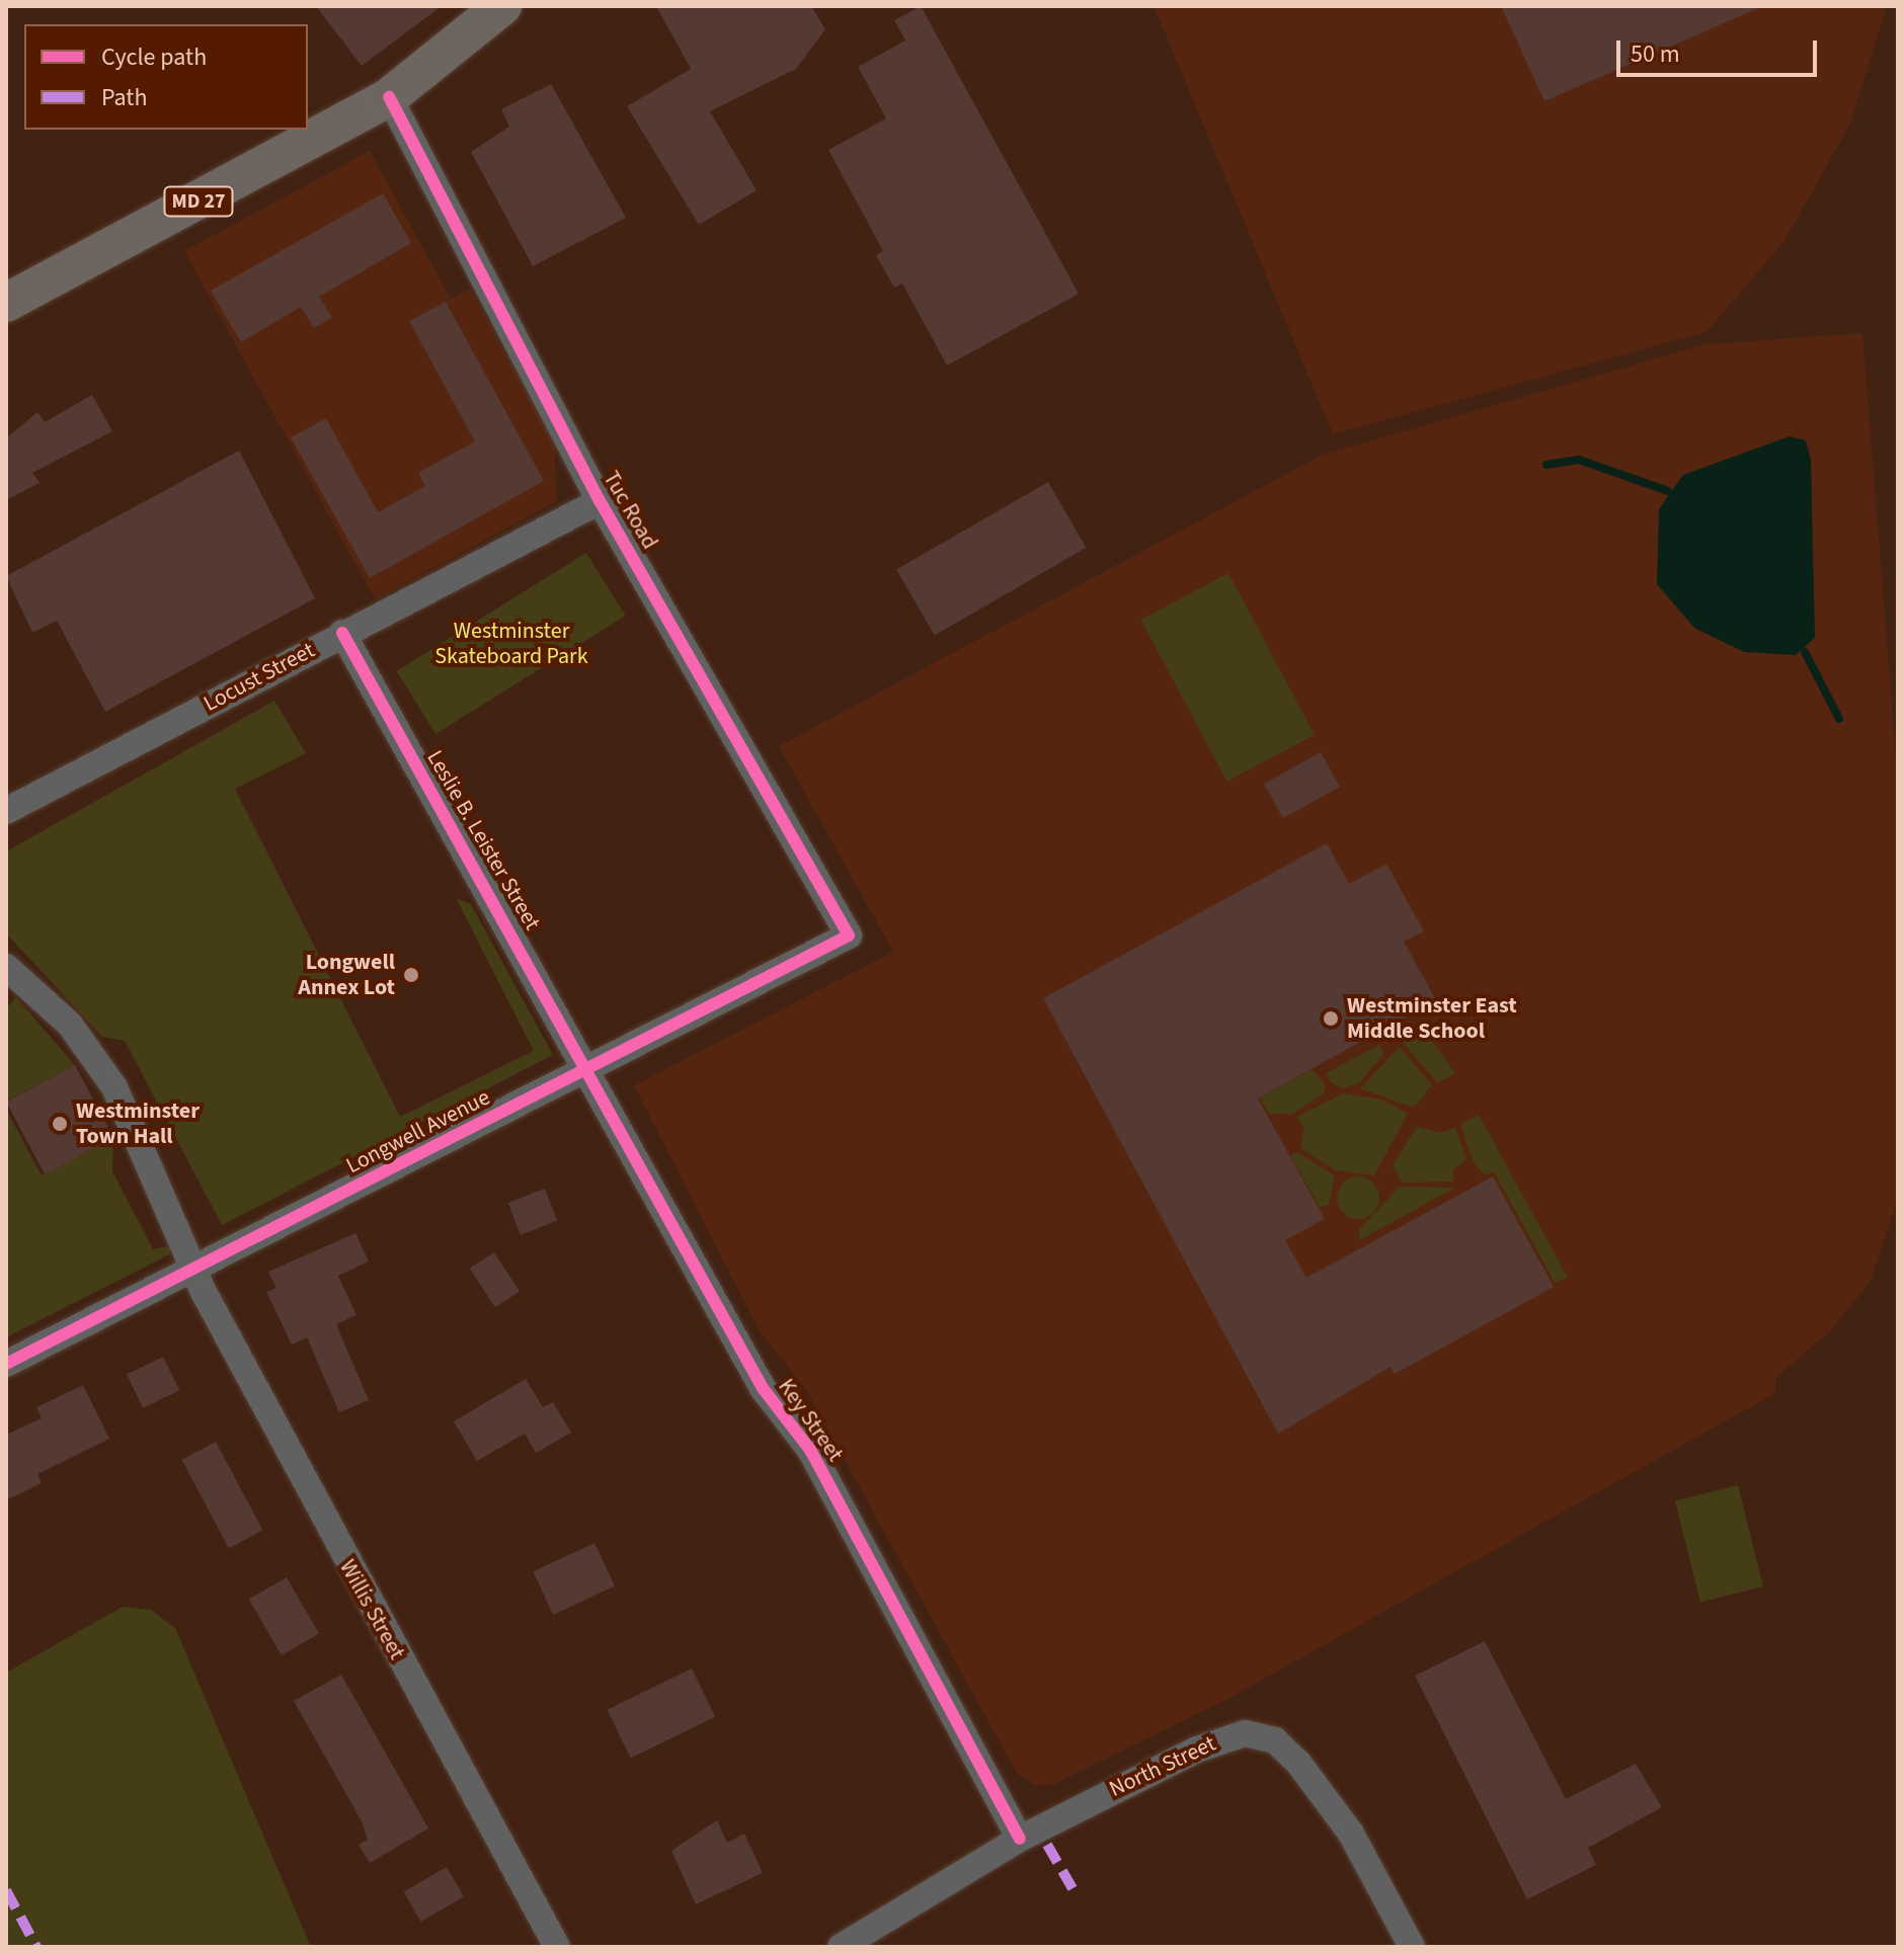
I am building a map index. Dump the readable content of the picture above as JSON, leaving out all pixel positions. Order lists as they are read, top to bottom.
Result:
{
  "streets": {
    "highway": ["MD 27"],
    "street": [
      "Tuc Road",
      "Locust Street",
      "Leslie B. Leister Street",
      "Longwell Avenue",
      "Key Street",
      "Willis Street",
      "North Street"
    ]
  },
  "crossings": [
    ["MD 27", "Tuc Road"],
    ["Tuc Road", "Locust Street"],
    ["Tuc Road", "Longwell Avenue"],
    ["Locust Street", "Leslie B. Leister Street"],
    ["Leslie B. Leister Street", "Longwell Avenue"],
    ["Leslie B. Leister Street", "Key Street"],
    ["Longwell Avenue", "Key Street"],
    ["Longwell Avenue", "Willis Street"],
    ["Key Street", "North Street"]
  ],
  "parks": ["Westminster Skateboard Park"],
  "places": ["Longwell Annex Lot", "Westminster East Middle School", "Westminster Town Hall"],
  "legend": ["Cycle path", "Path"],
  "scale_bar": "50 m"
}
